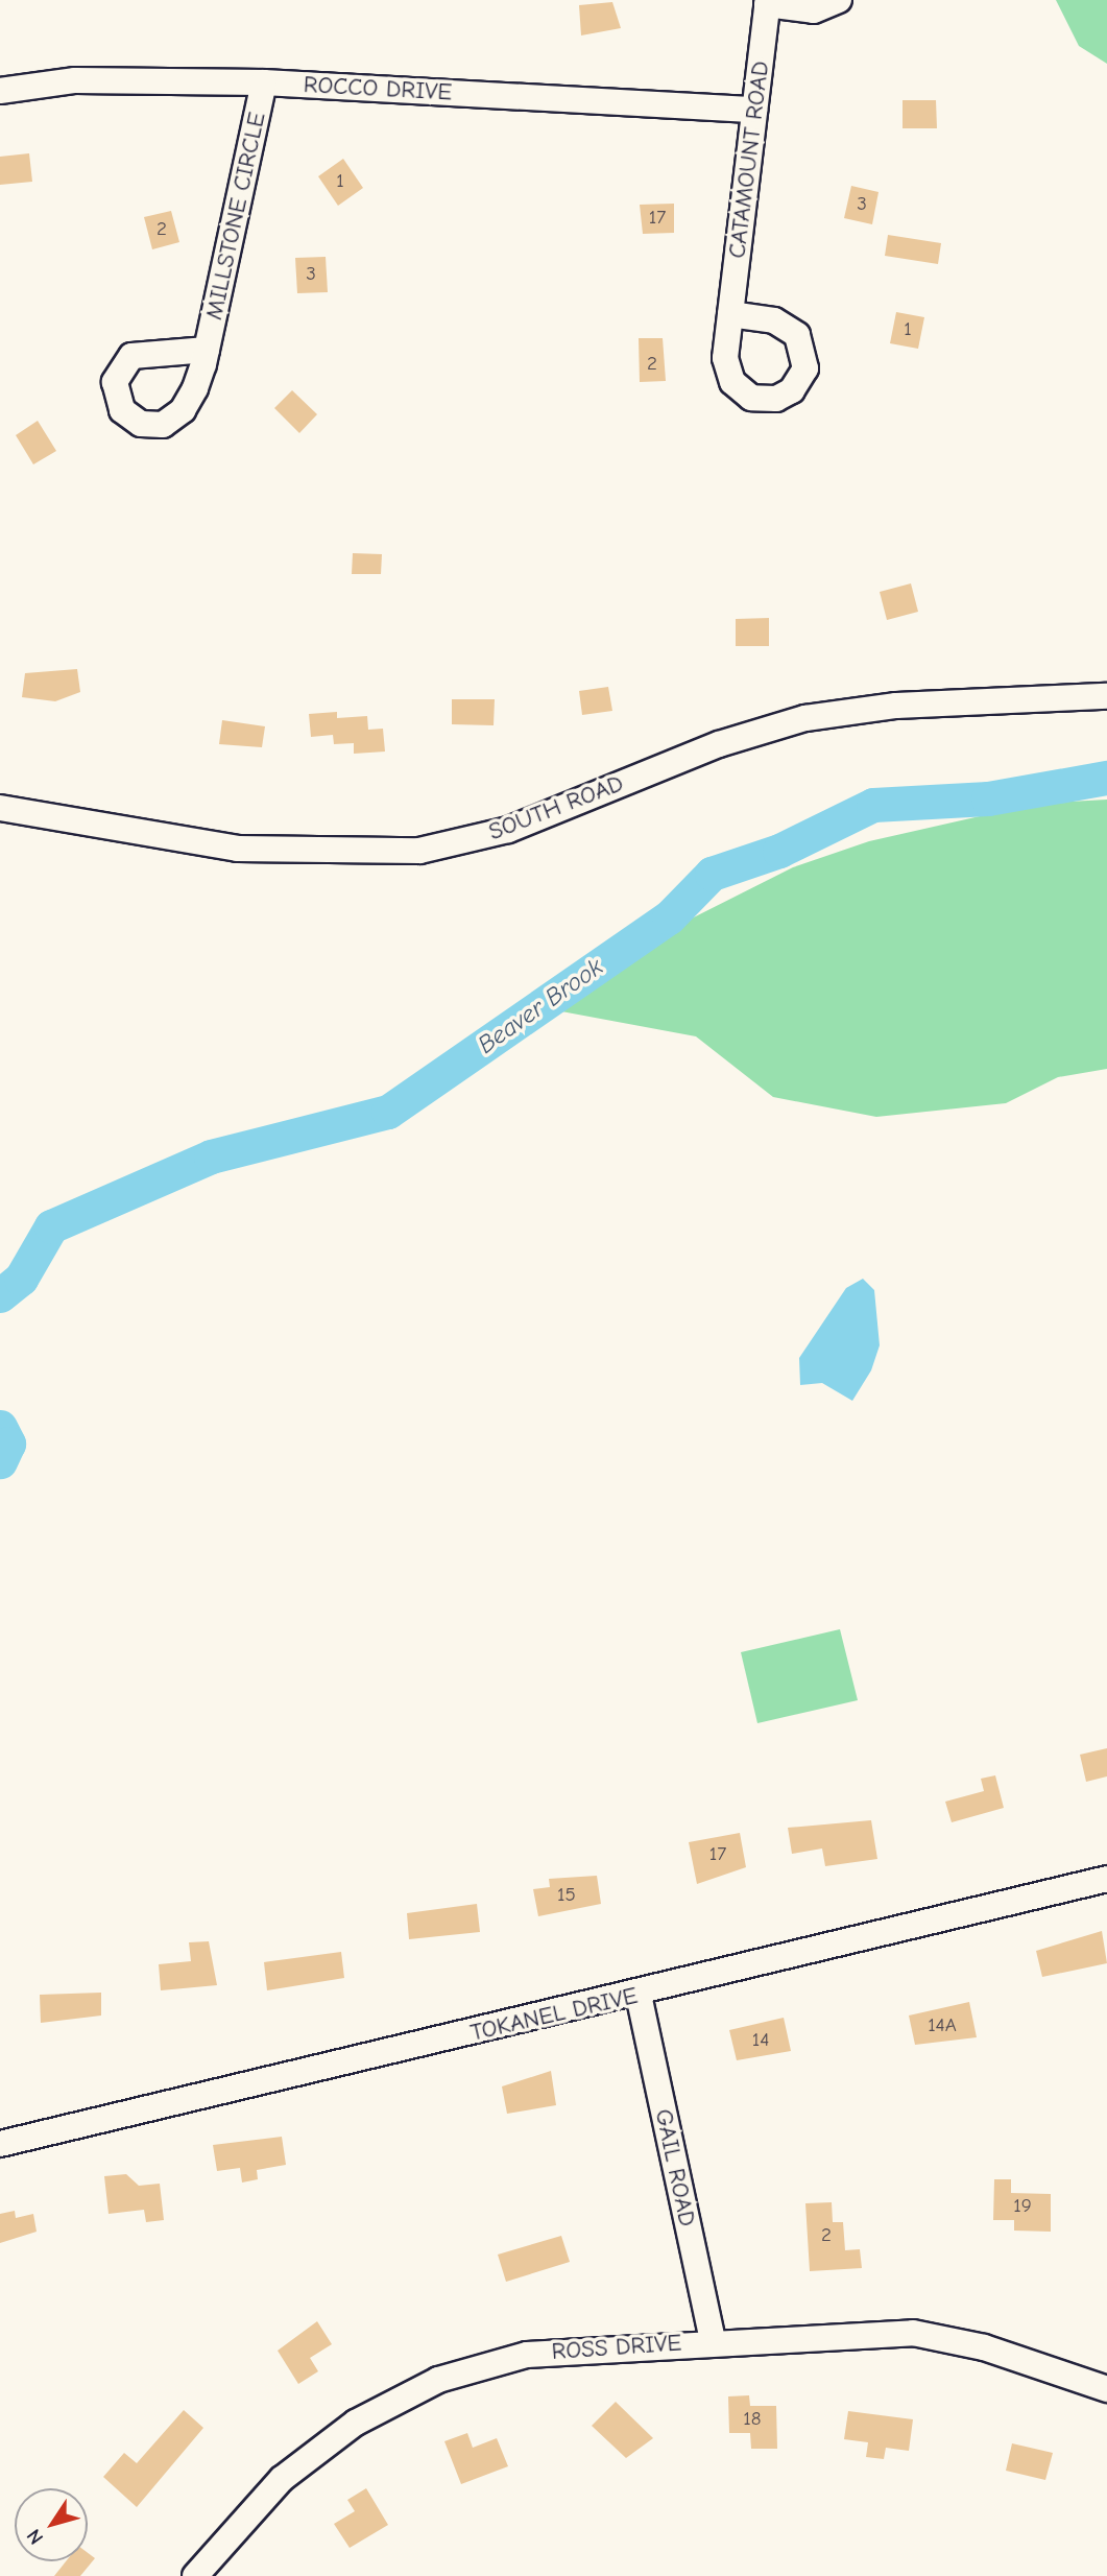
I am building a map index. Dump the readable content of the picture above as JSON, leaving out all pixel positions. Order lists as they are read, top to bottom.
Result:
{
  "streets": {
    "street": [
      "ROCCO DRIVE",
      "CATAMOUNT ROAD",
      "MILLSTONE CIRCLE",
      "SOUTH ROAD",
      "TOKANEL DRIVE",
      "GAIL ROAD",
      "ROSS DRIVE"
    ]
  },
  "crossings": [
    ["ROCCO DRIVE", "CATAMOUNT ROAD"],
    ["ROCCO DRIVE", "MILLSTONE CIRCLE"],
    ["TOKANEL DRIVE", "GAIL ROAD"],
    ["GAIL ROAD", "ROSS DRIVE"]
  ],
  "water": ["Beaver Brook"],
  "house_numbers": [
    "1",
    "3",
    "17",
    "2",
    "3",
    "1",
    "2",
    "17",
    "15",
    "14A",
    "14",
    "19",
    "2",
    "18"
  ],
  "north": "bottom left"
}
